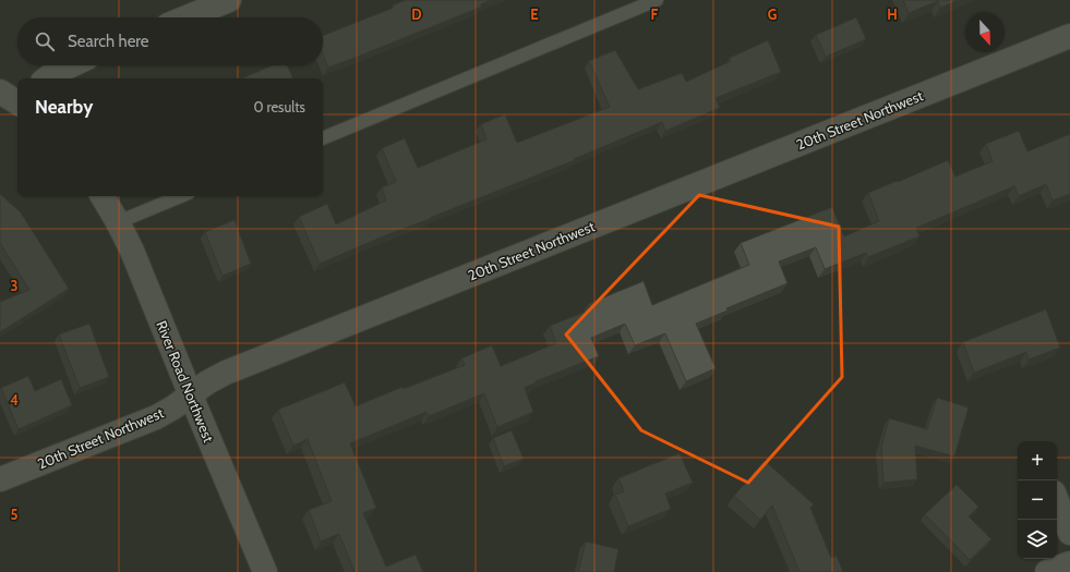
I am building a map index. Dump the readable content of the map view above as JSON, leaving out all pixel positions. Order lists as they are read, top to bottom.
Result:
{
  "streets": {
    "street": ["20th Street Northwest", "River Road Northwest"]
  },
  "crossings": [
    ["20th Street Northwest", "River Road Northwest"]
  ],
  "north": "bottom",
  "page": {
    "search": "Search here",
    "heading": ["Nearby", "0 results"],
    "map_buttons": ["+", "−"]
  },
  "grid": {
    "columns": [
      "D",
      "E",
      "F",
      "G",
      "H"
    ],
    "rows": ["3", "4", "5"]
  }
}
